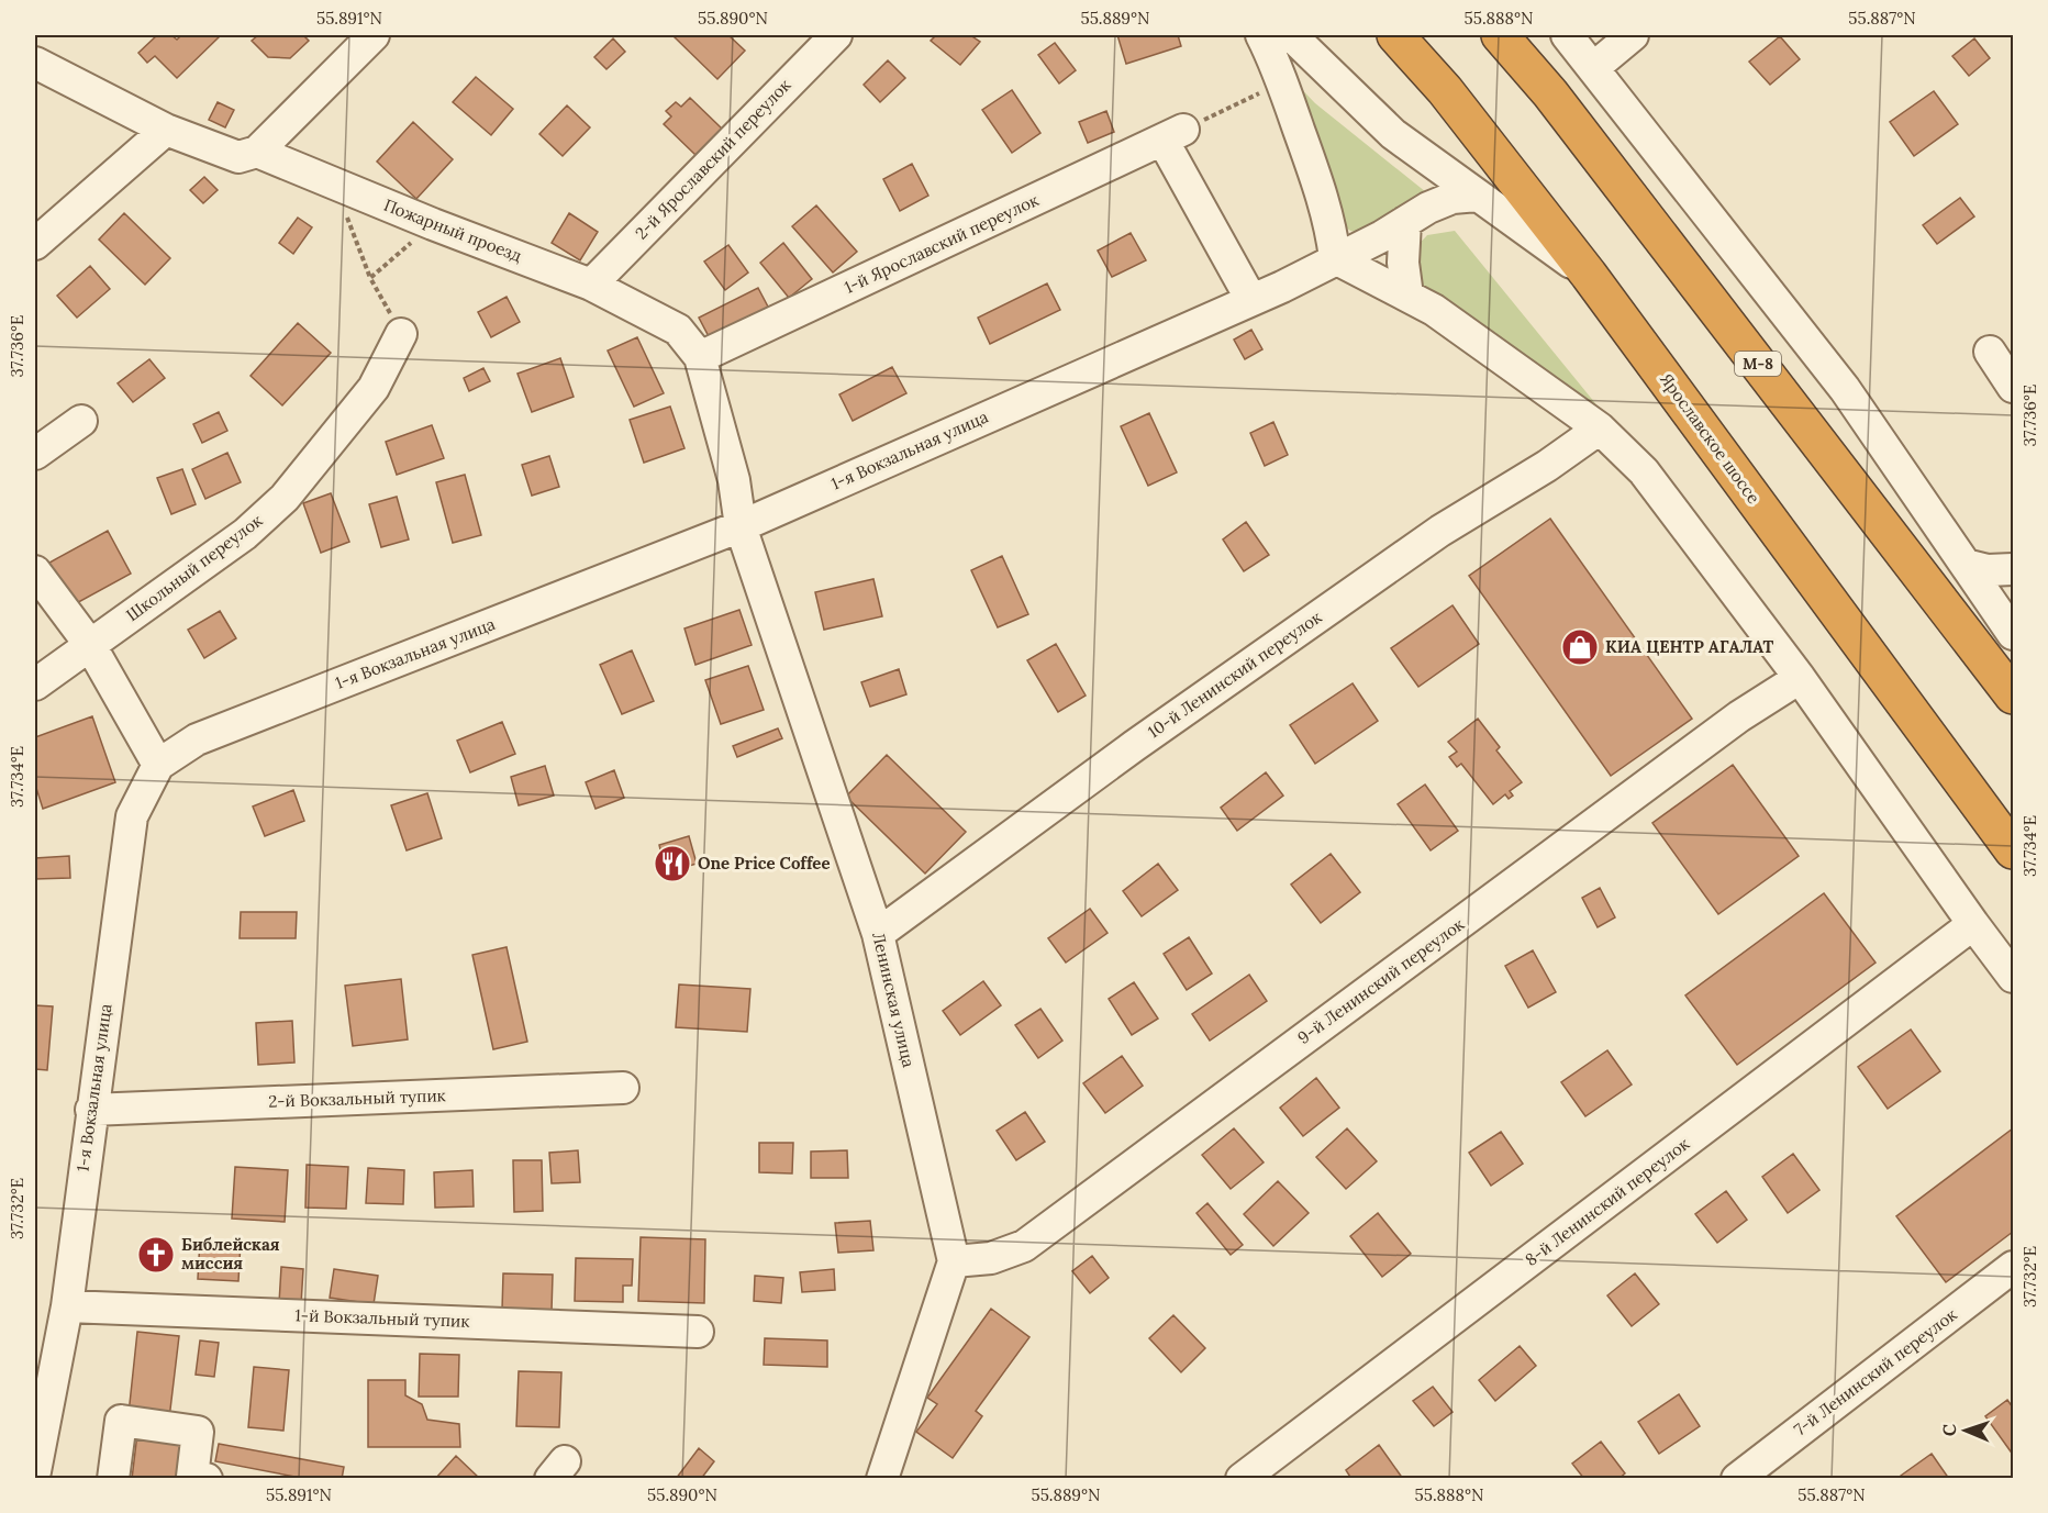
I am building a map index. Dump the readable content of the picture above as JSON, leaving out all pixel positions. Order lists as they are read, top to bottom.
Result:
{
  "streets": {
    "highway": ["М-8", "Ярославское шоссе"],
    "street": [
      "2-й Ярославский переулок",
      "Пожарный проезд",
      "1-й Ярославский переулок",
      "1-я Вокзальная улица",
      "Школьный переулок",
      "10-й Ленинский переулок",
      "9-й Ленинский переулок",
      "Ленинская улица",
      "2-й Вокзальный тупик",
      "8-й Ленинский переулок",
      "1-й Вокзальный тупик",
      "7-й Ленинский переулок"
    ]
  },
  "crossings": [
    ["2-й Ярославский переулок", "Пожарный проезд"],
    ["Пожарный проезд", "1-й Ярославский переулок"],
    ["Пожарный проезд", "1-я Вокзальная улица"],
    ["Пожарный проезд", "Ленинская улица"],
    ["1-я Вокзальная улица", "Ленинская улица"],
    ["1-я Вокзальная улица", "2-й Вокзальный тупик"],
    ["1-я Вокзальная улица", "1-й Вокзальный тупик"],
    ["10-й Ленинский переулок", "Ленинская улица"],
    ["9-й Ленинский переулок", "Ленинская улица"]
  ],
  "places": {
    "shop": ["КИА ЦЕНТР АГАЛАТ"],
    "restaurant": ["One Price Coffee"],
    "church": ["Библейская миссия"]
  },
  "north": "left",
  "coordinates": [
    "55.891°N",
    "55.890°N",
    "55.889°N",
    "55.888°N",
    "55.887°N",
    "37.736°E",
    "37.734°E",
    "37.732°E"
  ]
}
